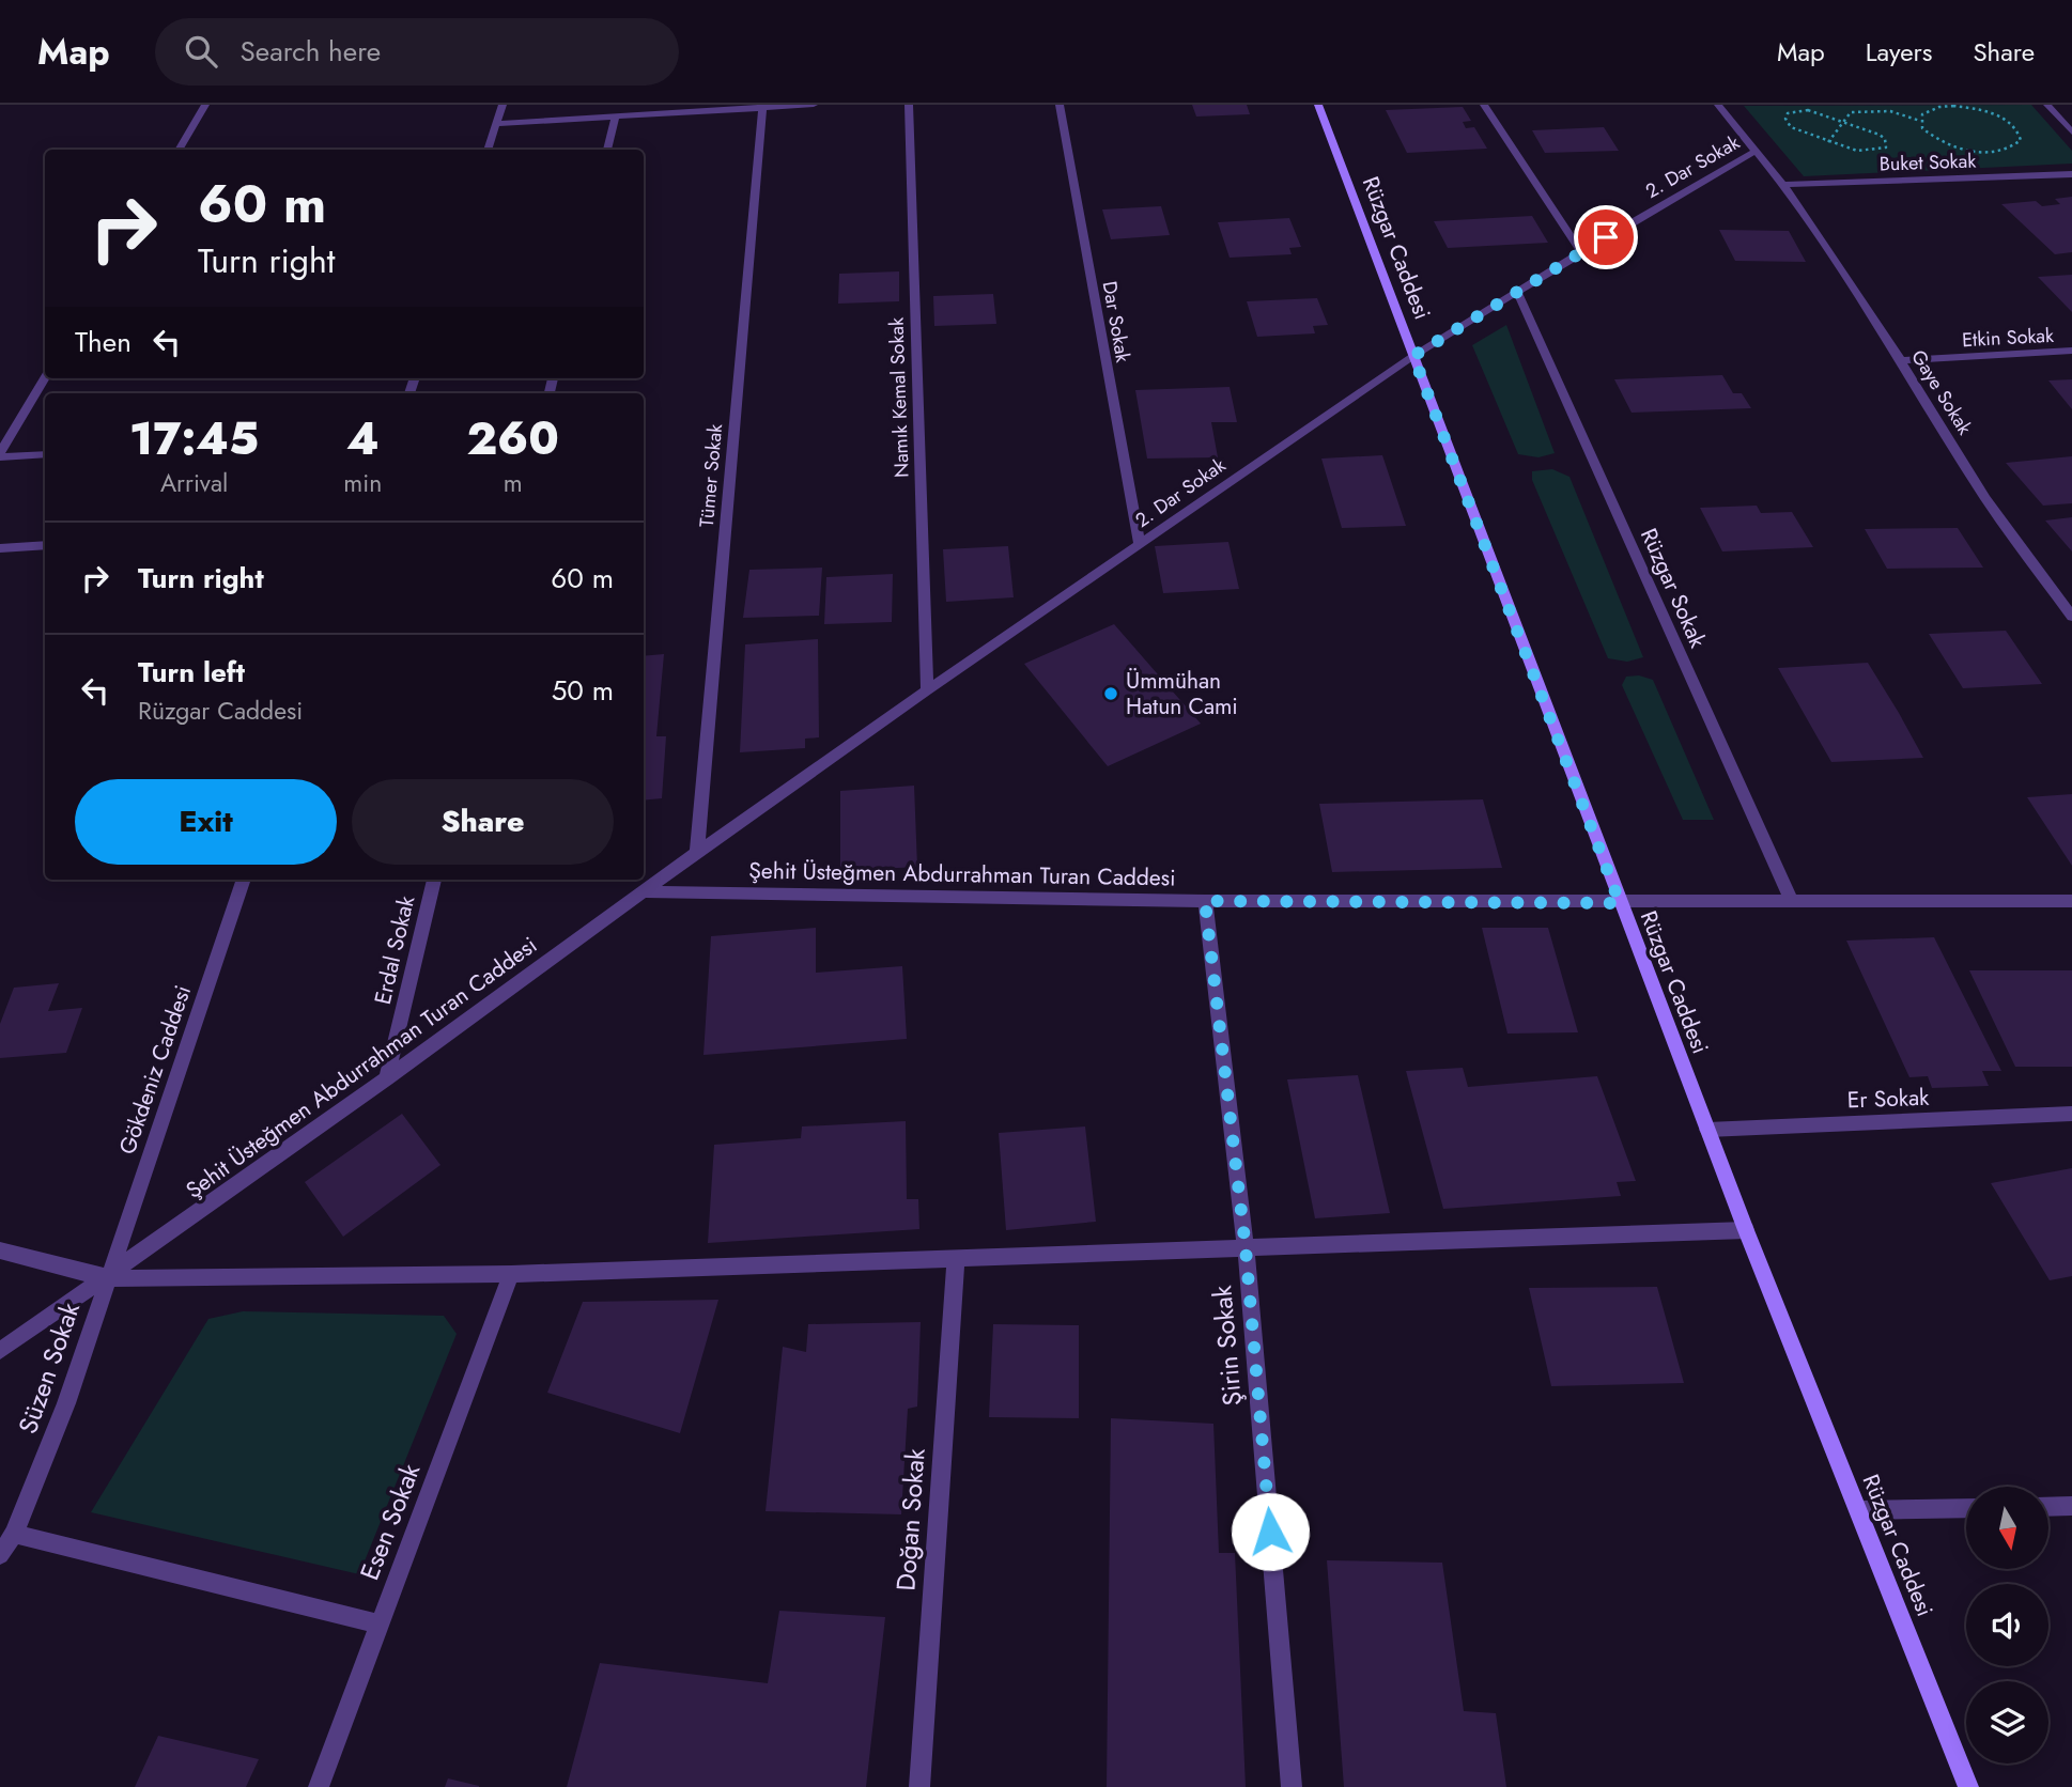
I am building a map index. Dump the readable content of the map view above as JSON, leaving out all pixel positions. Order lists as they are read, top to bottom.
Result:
{
  "streets": {
    "main road": ["Rüzgar Caddesi"],
    "street": [
      "Buket Sokak",
      "2. Dar Sokak",
      "Dar Sokak",
      "Etkin Sokak",
      "Gaye Sokak",
      "Namık Kemal Sokak",
      "Tümer Sokak",
      "Rüzgar Sokak",
      "Şehit Üsteğmen Abdurrahman Turan Caddesi",
      "Erdal Sokak",
      "Gökdeniz Caddesi",
      "Er Sokak",
      "Şirin Sokak",
      "Süzen Sokak",
      "Doğan Sokak",
      "Esen Sokak"
    ]
  },
  "crossings": [
    ["Buket Sokak", "Gaye Sokak"],
    ["2. Dar Sokak", "Rüzgar Caddesi"],
    ["2. Dar Sokak", "Dar Sokak"],
    ["2. Dar Sokak", "Gaye Sokak"],
    ["2. Dar Sokak", "Namık Kemal Sokak"],
    ["2. Dar Sokak", "Tümer Sokak"],
    ["2. Dar Sokak", "Rüzgar Sokak"],
    ["2. Dar Sokak", "Şehit Üsteğmen Abdurrahman Turan Caddesi"],
    ["Rüzgar Caddesi", "Şehit Üsteğmen Abdurrahman Turan Caddesi"],
    ["Rüzgar Caddesi", "Er Sokak"],
    ["Etkin Sokak", "Gaye Sokak"],
    ["Rüzgar Sokak", "Şehit Üsteğmen Abdurrahman Turan Caddesi"],
    ["Şehit Üsteğmen Abdurrahman Turan Caddesi", "Erdal Sokak"],
    ["Şehit Üsteğmen Abdurrahman Turan Caddesi", "Gökdeniz Caddesi"],
    ["Şehit Üsteğmen Abdurrahman Turan Caddesi", "Şirin Sokak"],
    ["Şehit Üsteğmen Abdurrahman Turan Caddesi", "Süzen Sokak"],
    ["Gökdeniz Caddesi", "Süzen Sokak"]
  ],
  "places": ["Ümmühan Hatun Cami"],
  "north": "bottom",
  "page": {
    "header": "Map",
    "search": "Search here",
    "nav": ["Map", "Layers", "Share"],
    "turn": ["60 m", "Turn right"],
    "then": "Then",
    "eta": [
      "17:45",
      "Arrival",
      "4",
      "min",
      "260",
      "m"
    ],
    "list": [
      {
        "name": "Turn right",
        "value": "60 m"
      },
      {
        "name": "Turn left",
        "note": "Rüzgar Caddesi",
        "value": "50 m"
      }
    ],
    "buttons": ["Exit", "Share"]
  }
}
